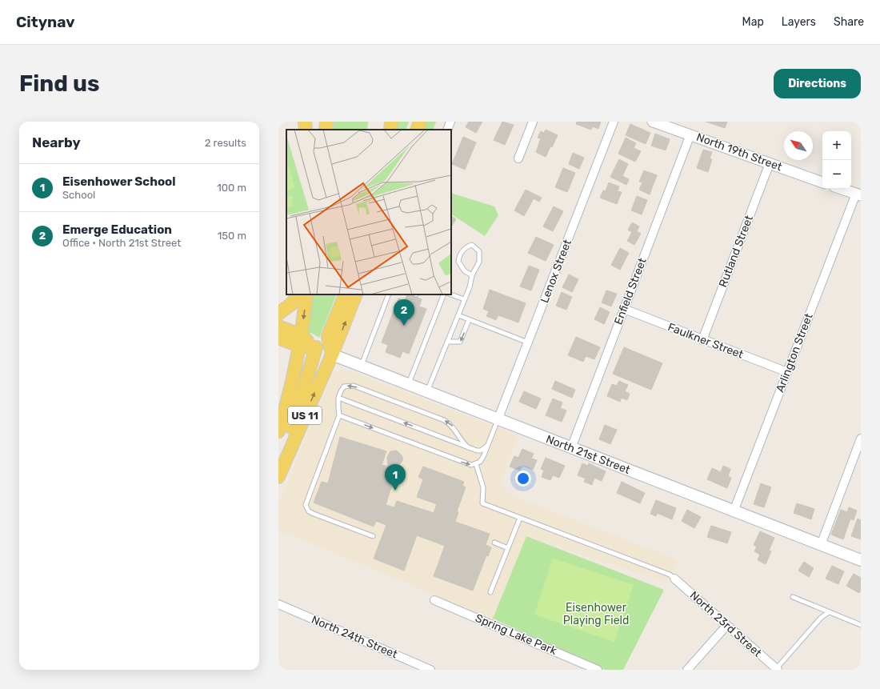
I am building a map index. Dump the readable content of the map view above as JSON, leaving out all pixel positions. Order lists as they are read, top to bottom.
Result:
{
  "streets": {
    "main road": ["US 11", "North 21st Street"],
    "street": [
      "North 19th Street",
      "Rutland Street",
      "Lenox Street",
      "Enfield Street",
      "Faulkner Street",
      "Arlington Street",
      "North 23rd Street",
      "Spring Lake Park",
      "North 24th Street"
    ]
  },
  "crossings": [
    ["North 19th Street", "Rutland Street"],
    ["North 19th Street", "Enfield Street"],
    ["Rutland Street", "Faulkner Street"],
    ["Lenox Street", "North 21st Street"],
    ["Enfield Street", "Faulkner Street"],
    ["Enfield Street", "North 21st Street"],
    ["Faulkner Street", "Arlington Street"],
    ["Arlington Street", "North 21st Street"],
    ["US 11", "North 21st Street"]
  ],
  "parks": ["Eisenhower Playing Field"],
  "north": "top left",
  "page": {
    "header": "Citynav",
    "nav": ["Map", "Layers", "Share"],
    "buttons": "Directions",
    "title": "Find us",
    "heading": ["Nearby", "2 results"],
    "map_buttons": ["+", "−"],
    "list": [
      {
        "mark": "1",
        "name": "Eisenhower School",
        "note": "School",
        "value": "100 m"
      },
      {
        "mark": "2",
        "name": "Emerge Education",
        "note": "Office · North 21st Street",
        "value": "150 m"
      }
    ],
    "pins": ["2", "1"]
  }
}
